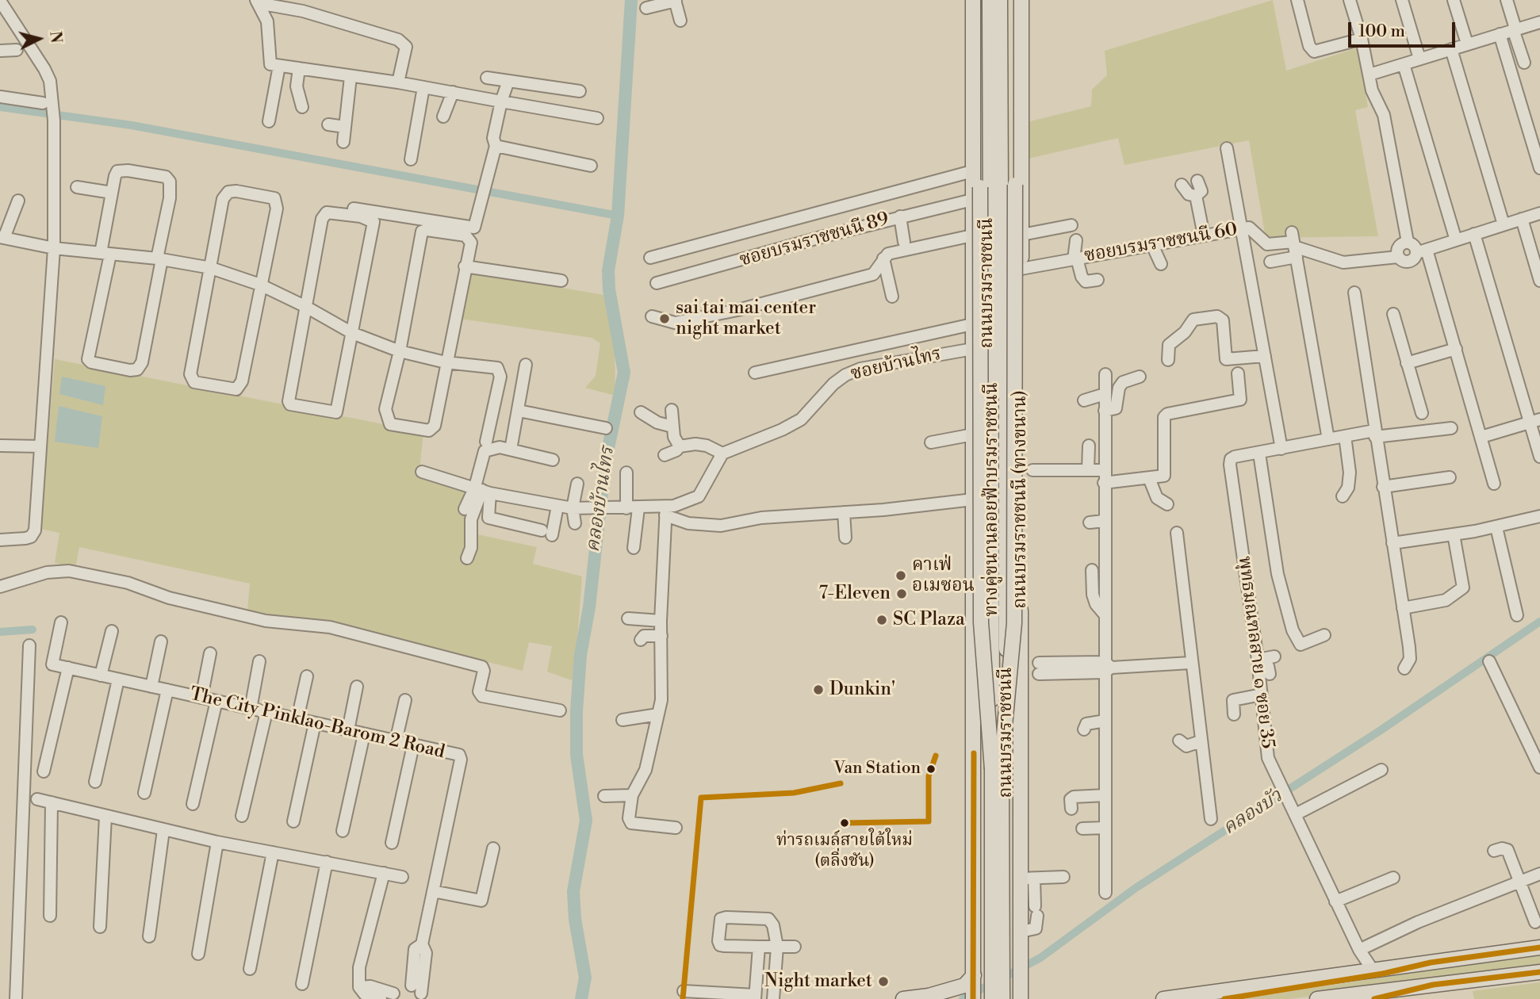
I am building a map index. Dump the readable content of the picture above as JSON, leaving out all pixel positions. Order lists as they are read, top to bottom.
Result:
{
  "streets": {
    "main road": ["ถนนบรมราชชนนี", "ทางคู่ขนานลอยฟ้าบรมราชชนนี", "ถนนบรมราชชนนี (ทางขนาน)"],
    "street": [
      "ซอยบรมราชชนนี 89",
      "ซอยบรมราชชนนี 60",
      "ซอยบ้านไทร",
      "พุทธมณฑลสาย ๑ ซอย 35",
      "The City Pinklao-Barom 2 Road"
    ]
  },
  "crossings": [
    ["ซอยบรมราชชนนี 60", "ถนนบรมราชชนนี (ทางขนาน)"],
    ["ถนนบรมราชชนนี", "ทางคู่ขนานลอยฟ้าบรมราชชนนี"],
    ["ถนนบรมราชชนนี", "ถนนบรมราชชนนี (ทางขนาน)"]
  ],
  "water": ["คลองบ้านไทร", "คลองบัว"],
  "places": [
    "sai tai mai center night market",
    "คาเฟ่ อเมซอน",
    "7-Eleven",
    "SC Plaza",
    "Dunkin'",
    "Van Station",
    "ท่ารถเมล์สายใต้ใหม่ (ตลิ่งชัน)",
    "Night market"
  ],
  "scale_bar": "100 m",
  "north": "right"
}
